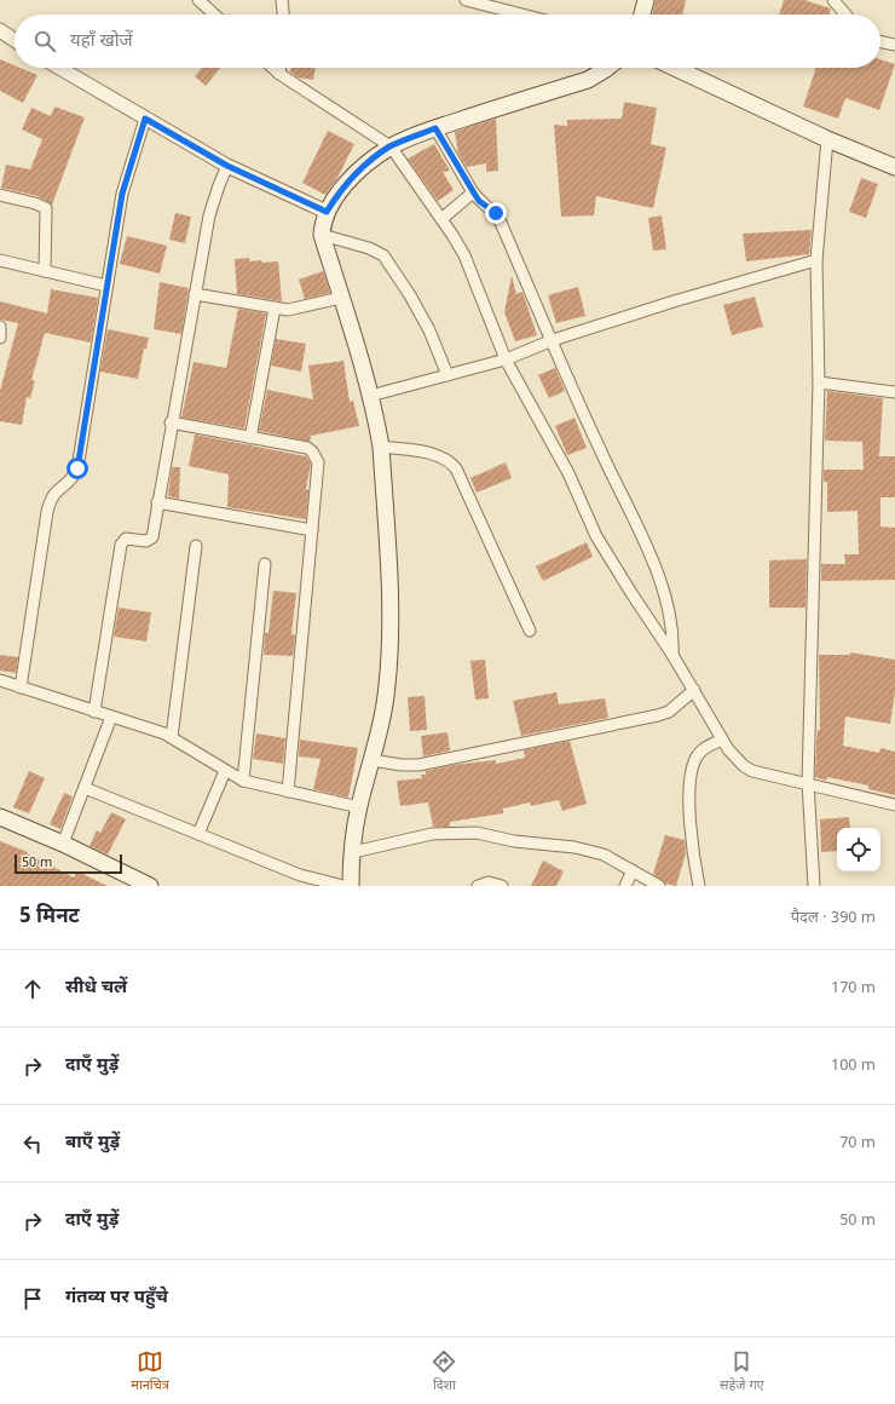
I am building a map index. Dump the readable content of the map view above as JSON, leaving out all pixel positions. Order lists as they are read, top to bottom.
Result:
{
  "scale_bar": "50 m",
  "page": {
    "search": "यहाँ खोजें",
    "scale": "50 m",
    "heading": ["5 मिनट", "पैदल · 390 m"],
    "list": [
      ["सीधे चलें", "170 m"],
      ["दाएँ मुड़ें", "100 m"],
      ["बाएँ मुड़ें", "70 m"],
      ["दाएँ मुड़ें", "50 m"],
      "गंतव्य पर पहुँचे"
    ],
    "nav": ["मानचित्र", "दिशा", "सहेजे गए"]
  }
}
